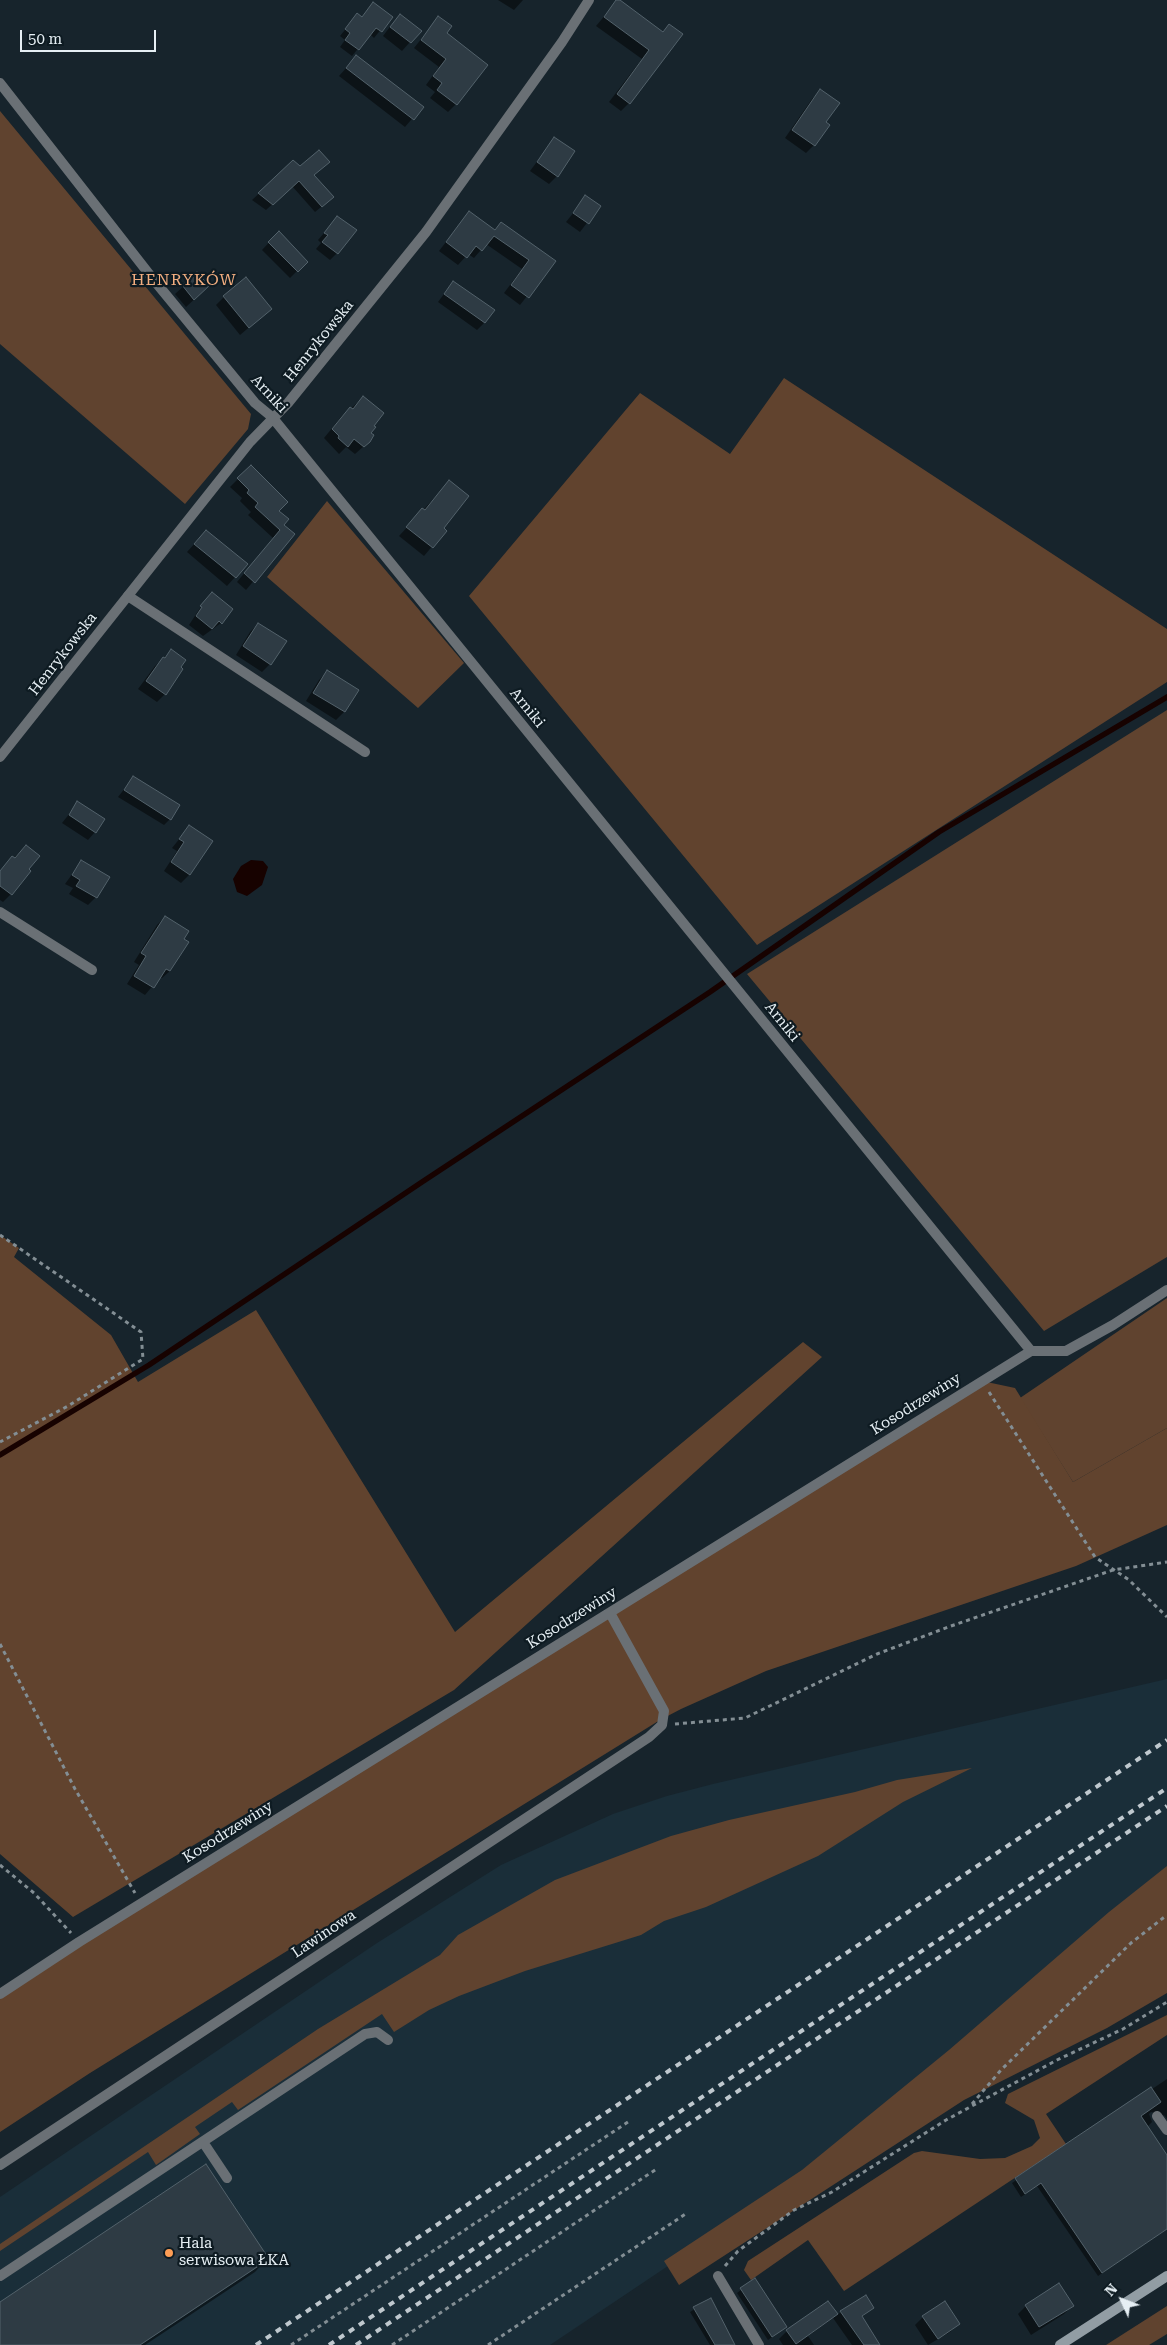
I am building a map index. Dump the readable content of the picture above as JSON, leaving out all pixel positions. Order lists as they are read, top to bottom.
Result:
{
  "streets": {
    "street": [
      "Henrykowska",
      "Arniki",
      "Kosodrzewiny",
      "Lawinowa"
    ]
  },
  "crossings": [
    ["Henrykowska", "Arniki"],
    ["Arniki", "Kosodrzewiny"]
  ],
  "districts": ["HENRYKÓW"],
  "places": ["Hala serwisowa ŁKA"],
  "scale_bar": "50 m",
  "north": "top left"
}
